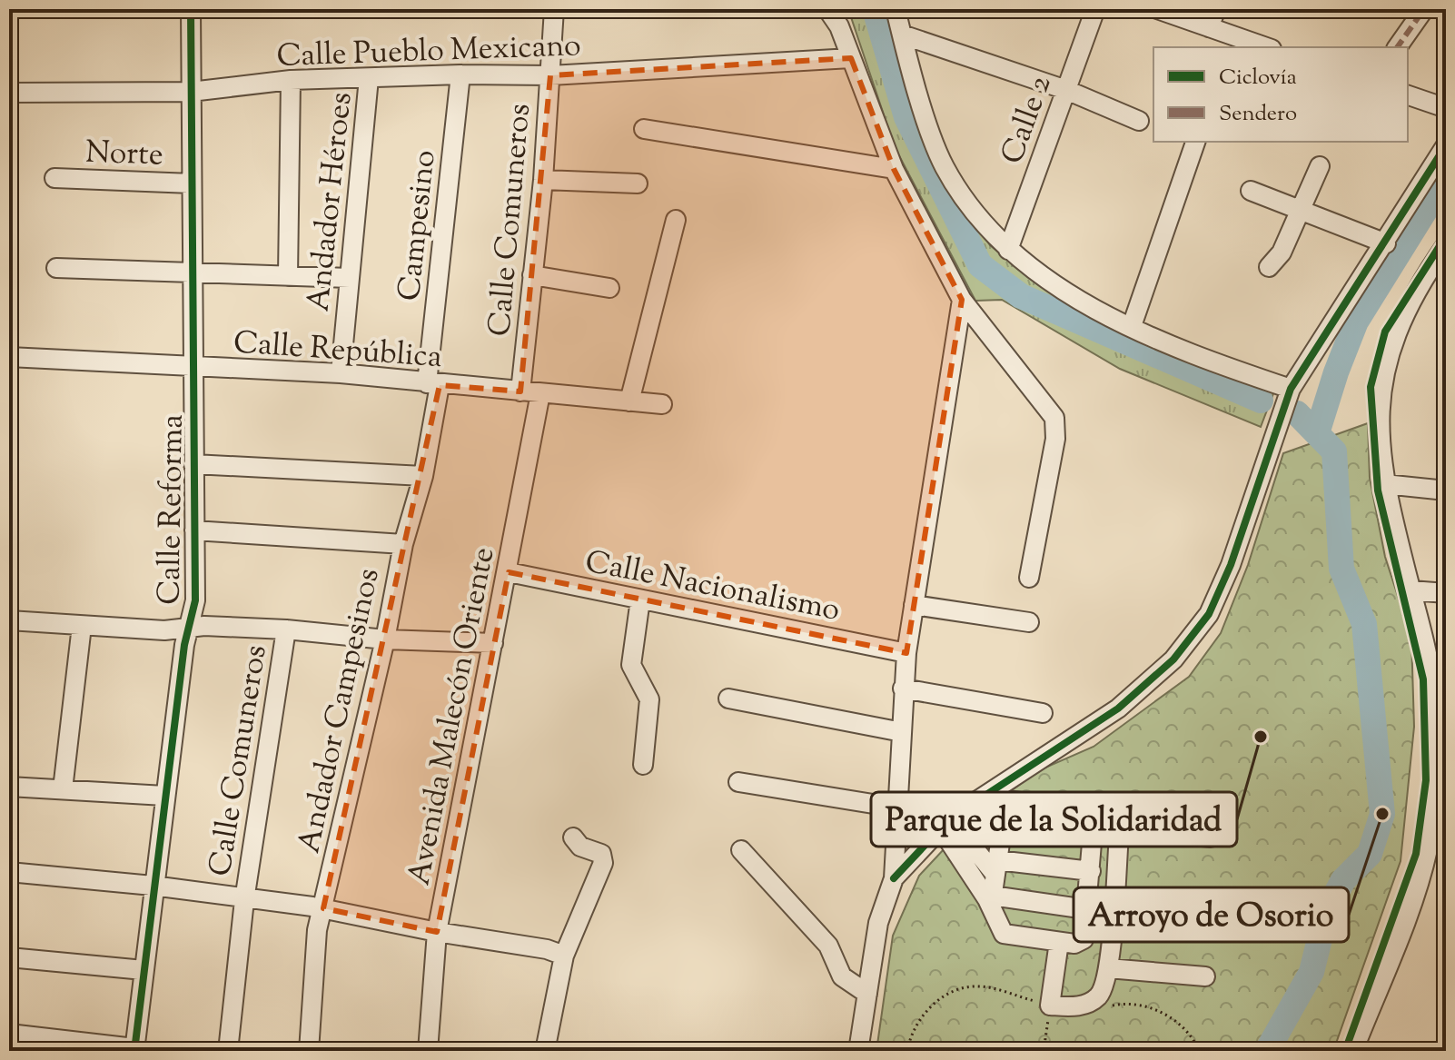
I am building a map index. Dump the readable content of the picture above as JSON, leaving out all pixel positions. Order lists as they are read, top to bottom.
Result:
{
  "streets": {
    "street": [
      "Calle Pueblo Mexicano",
      "Calle 2",
      "Norte",
      "Andador Héroes",
      "Calle Comuneros",
      "Campesino",
      "Calle República",
      "Calle Reforma",
      "Calle Nacionalismo",
      "Andador Campesinos",
      "Avenida Malecón Oriente"
    ]
  },
  "crossings": [
    ["Calle Pueblo Mexicano", "Andador Héroes"],
    ["Calle Pueblo Mexicano", "Calle Comuneros"],
    ["Calle Pueblo Mexicano", "Campesino"],
    ["Calle Pueblo Mexicano", "Calle Reforma"],
    ["Norte", "Calle Reforma"],
    ["Andador Héroes", "Calle República"],
    ["Calle Comuneros", "Calle República"],
    ["Campesino", "Calle República"],
    ["Campesino", "Andador Campesinos"],
    ["Calle República", "Calle Reforma"],
    ["Calle República", "Andador Campesinos"],
    ["Calle República", "Avenida Malecón Oriente"],
    ["Calle Nacionalismo", "Avenida Malecón Oriente"]
  ],
  "places": ["Parque de la Solidaridad", "Arroyo de Osorio"],
  "legend": ["Ciclovía", "Sendero"]
}
